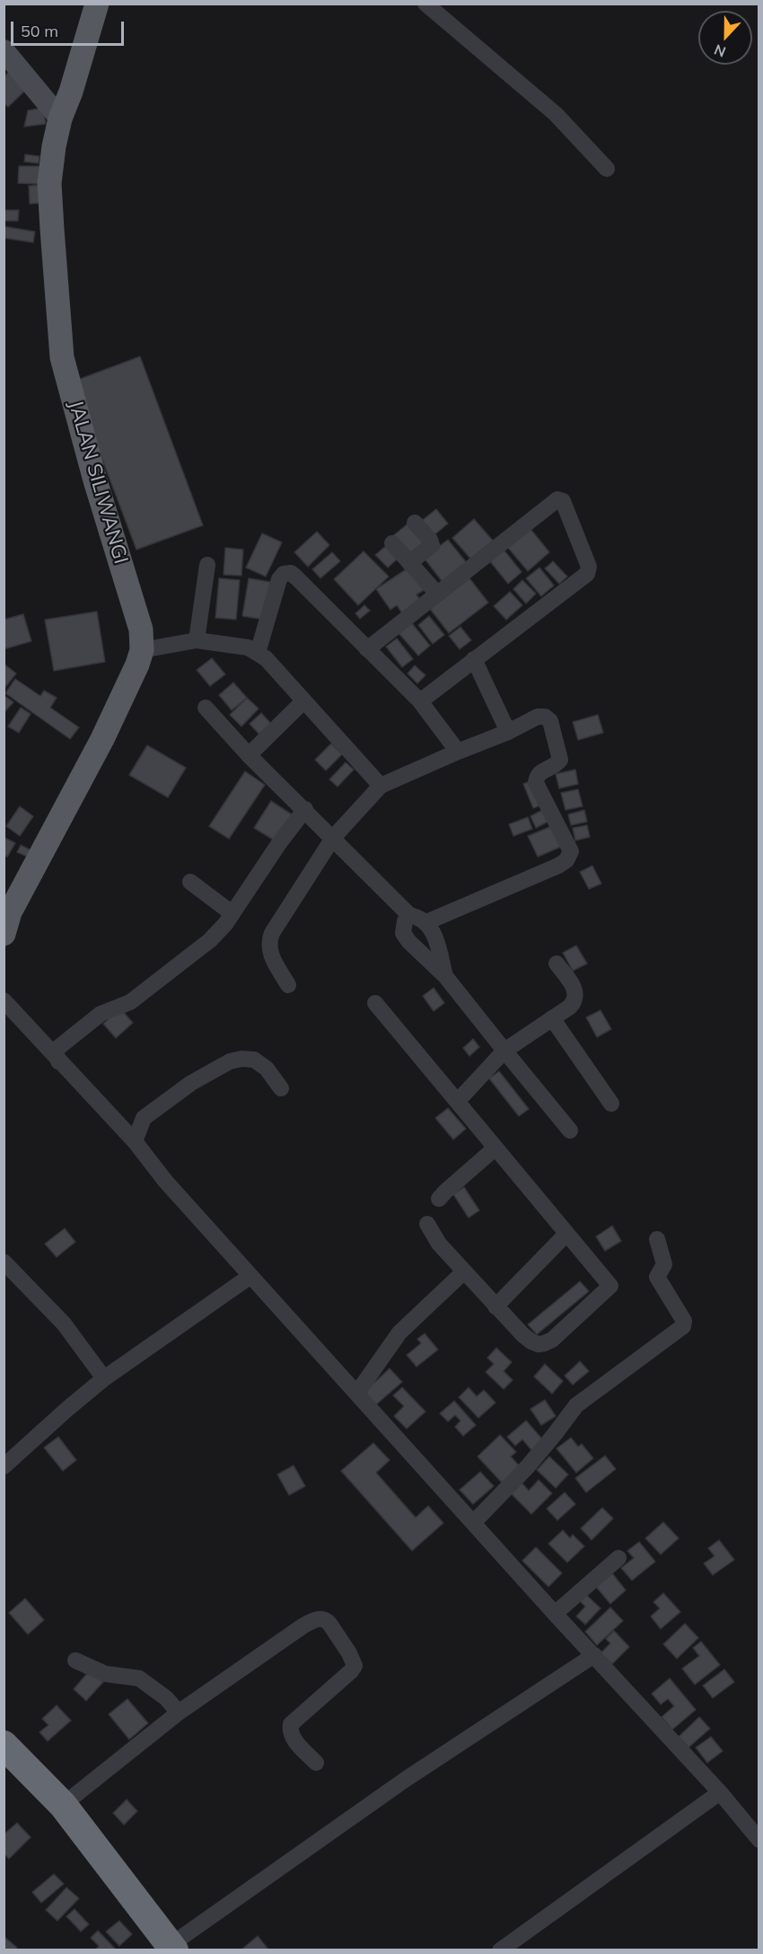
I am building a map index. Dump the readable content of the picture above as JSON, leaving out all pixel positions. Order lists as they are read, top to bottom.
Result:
{
  "streets": {
    "main road": ["JALAN SILIWANGI"]
  },
  "scale_bar": "50 m",
  "north": "bottom"
}
